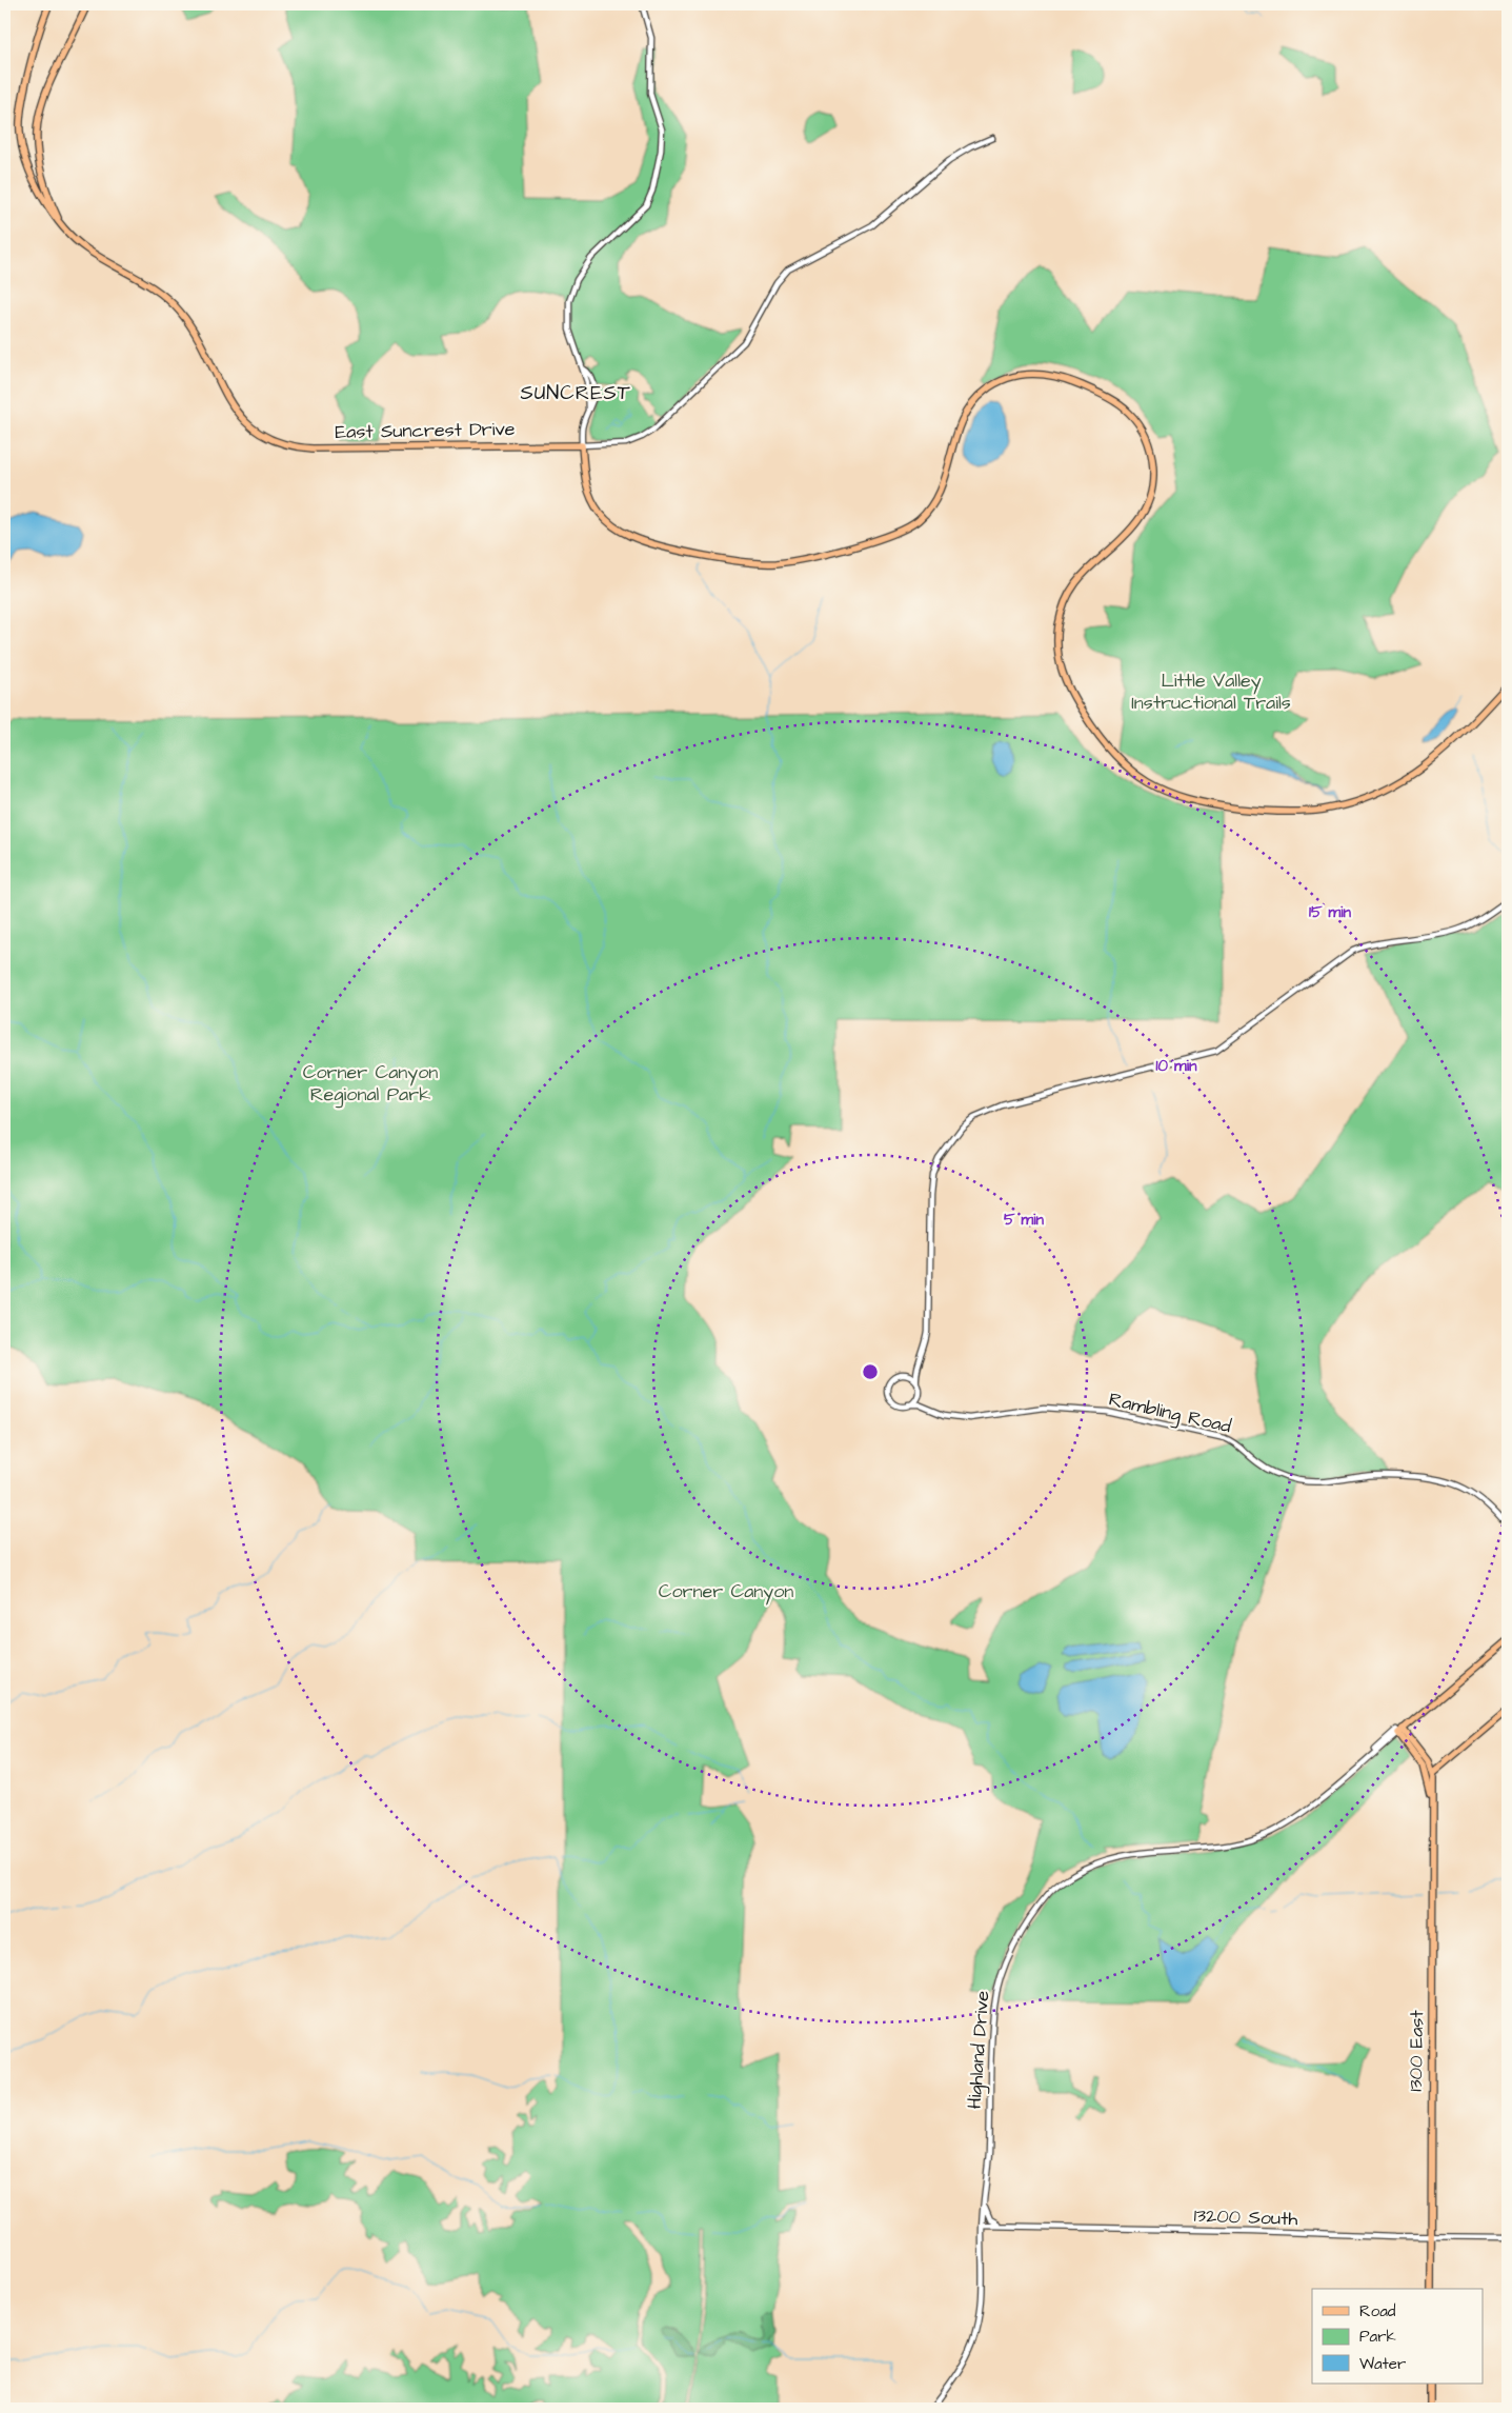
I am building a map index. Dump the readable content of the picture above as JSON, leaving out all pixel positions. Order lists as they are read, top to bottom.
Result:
{
  "streets": {
    "main road": ["East Suncrest Drive", "Highland Drive", "1300 East"],
    "street": ["Rambling Road", "13200 South"]
  },
  "crossings": [
    ["Highland Drive", "13200 South"],
    ["1300 East", "13200 South"]
  ],
  "districts": ["SUNCREST"],
  "parks": ["Little Valley Instructional Trails", "Corner Canyon Regional Park", "Corner Canyon"],
  "legend": ["Road", "Park", "Water"],
  "rings": ["15 min", "10 min", "5 min"]
}
